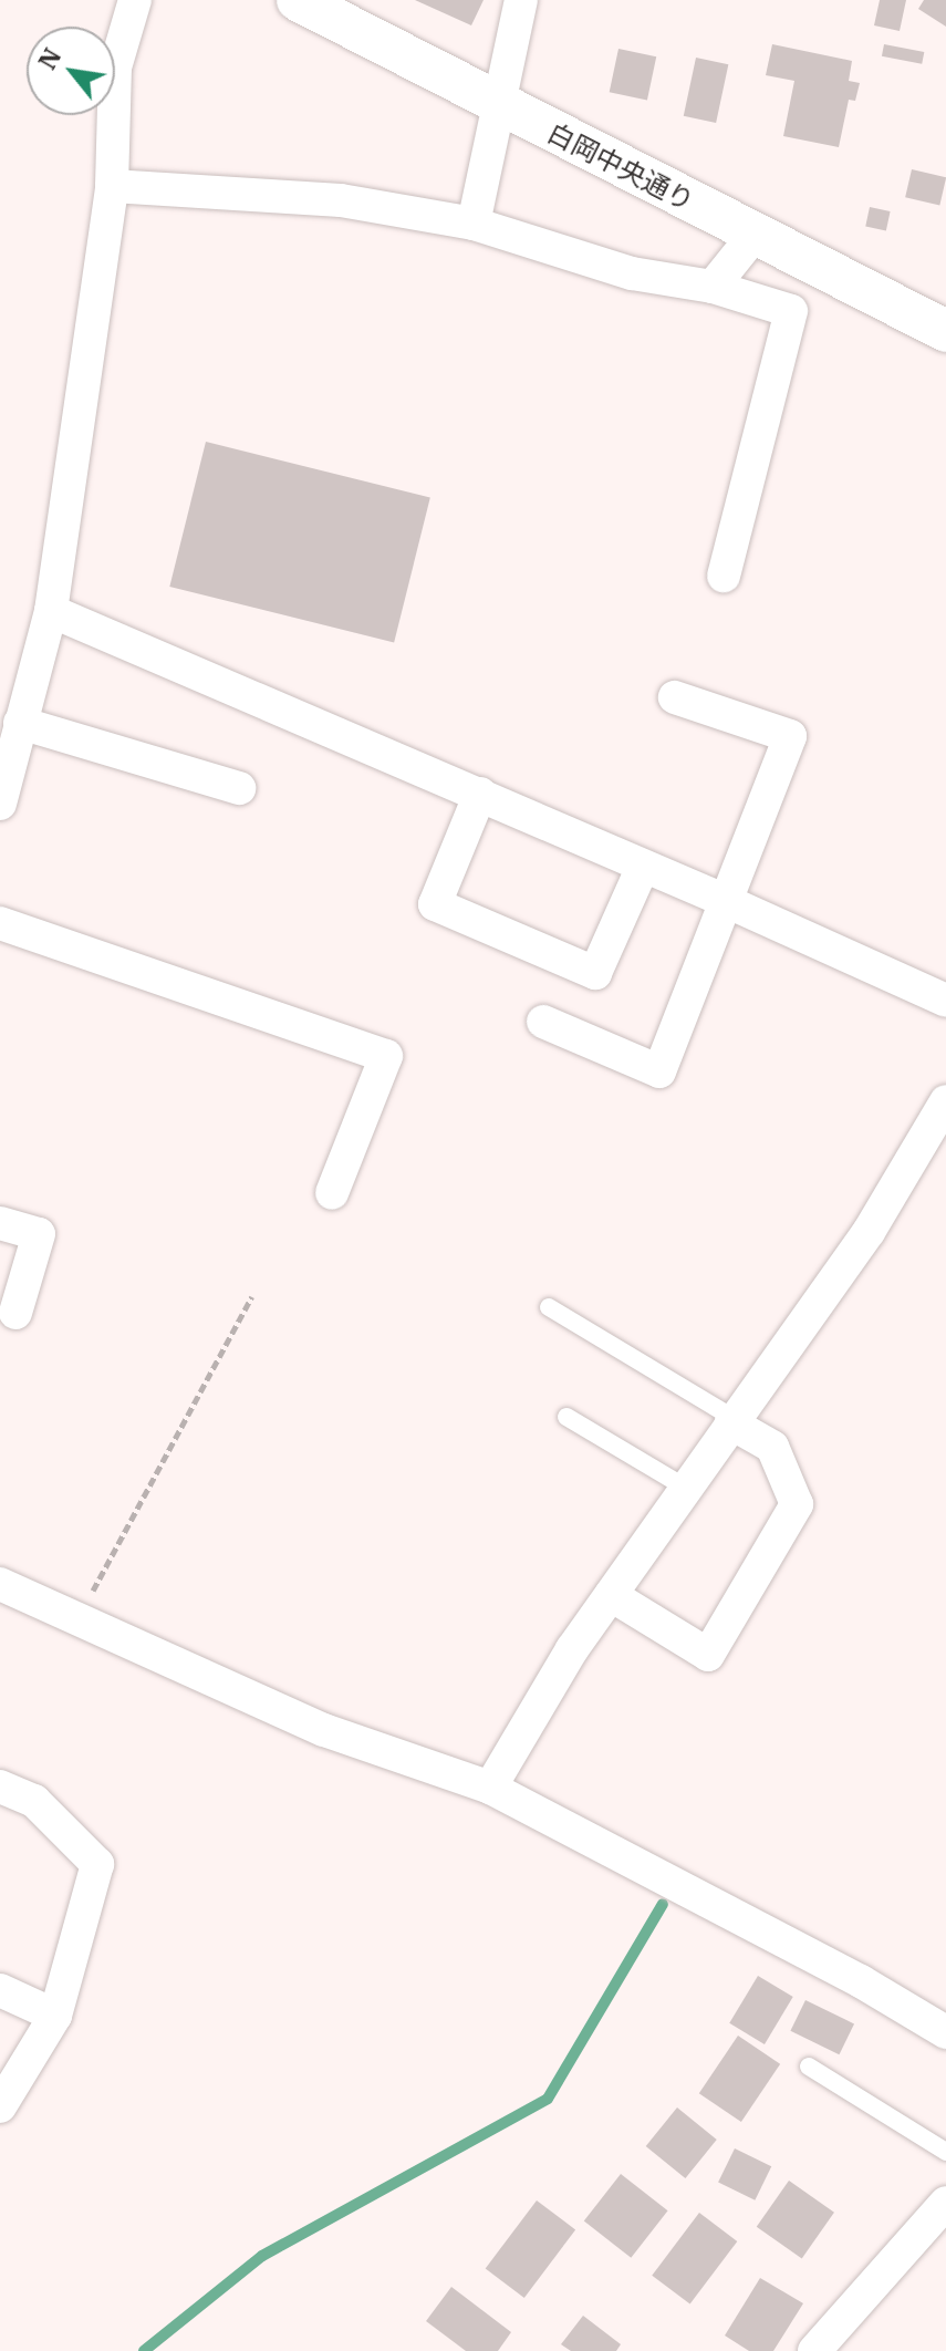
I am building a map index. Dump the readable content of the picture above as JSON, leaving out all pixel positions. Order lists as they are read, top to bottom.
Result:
{
  "streets": {
    "street": ["白岡中央通り"]
  },
  "north": "top left"
}
